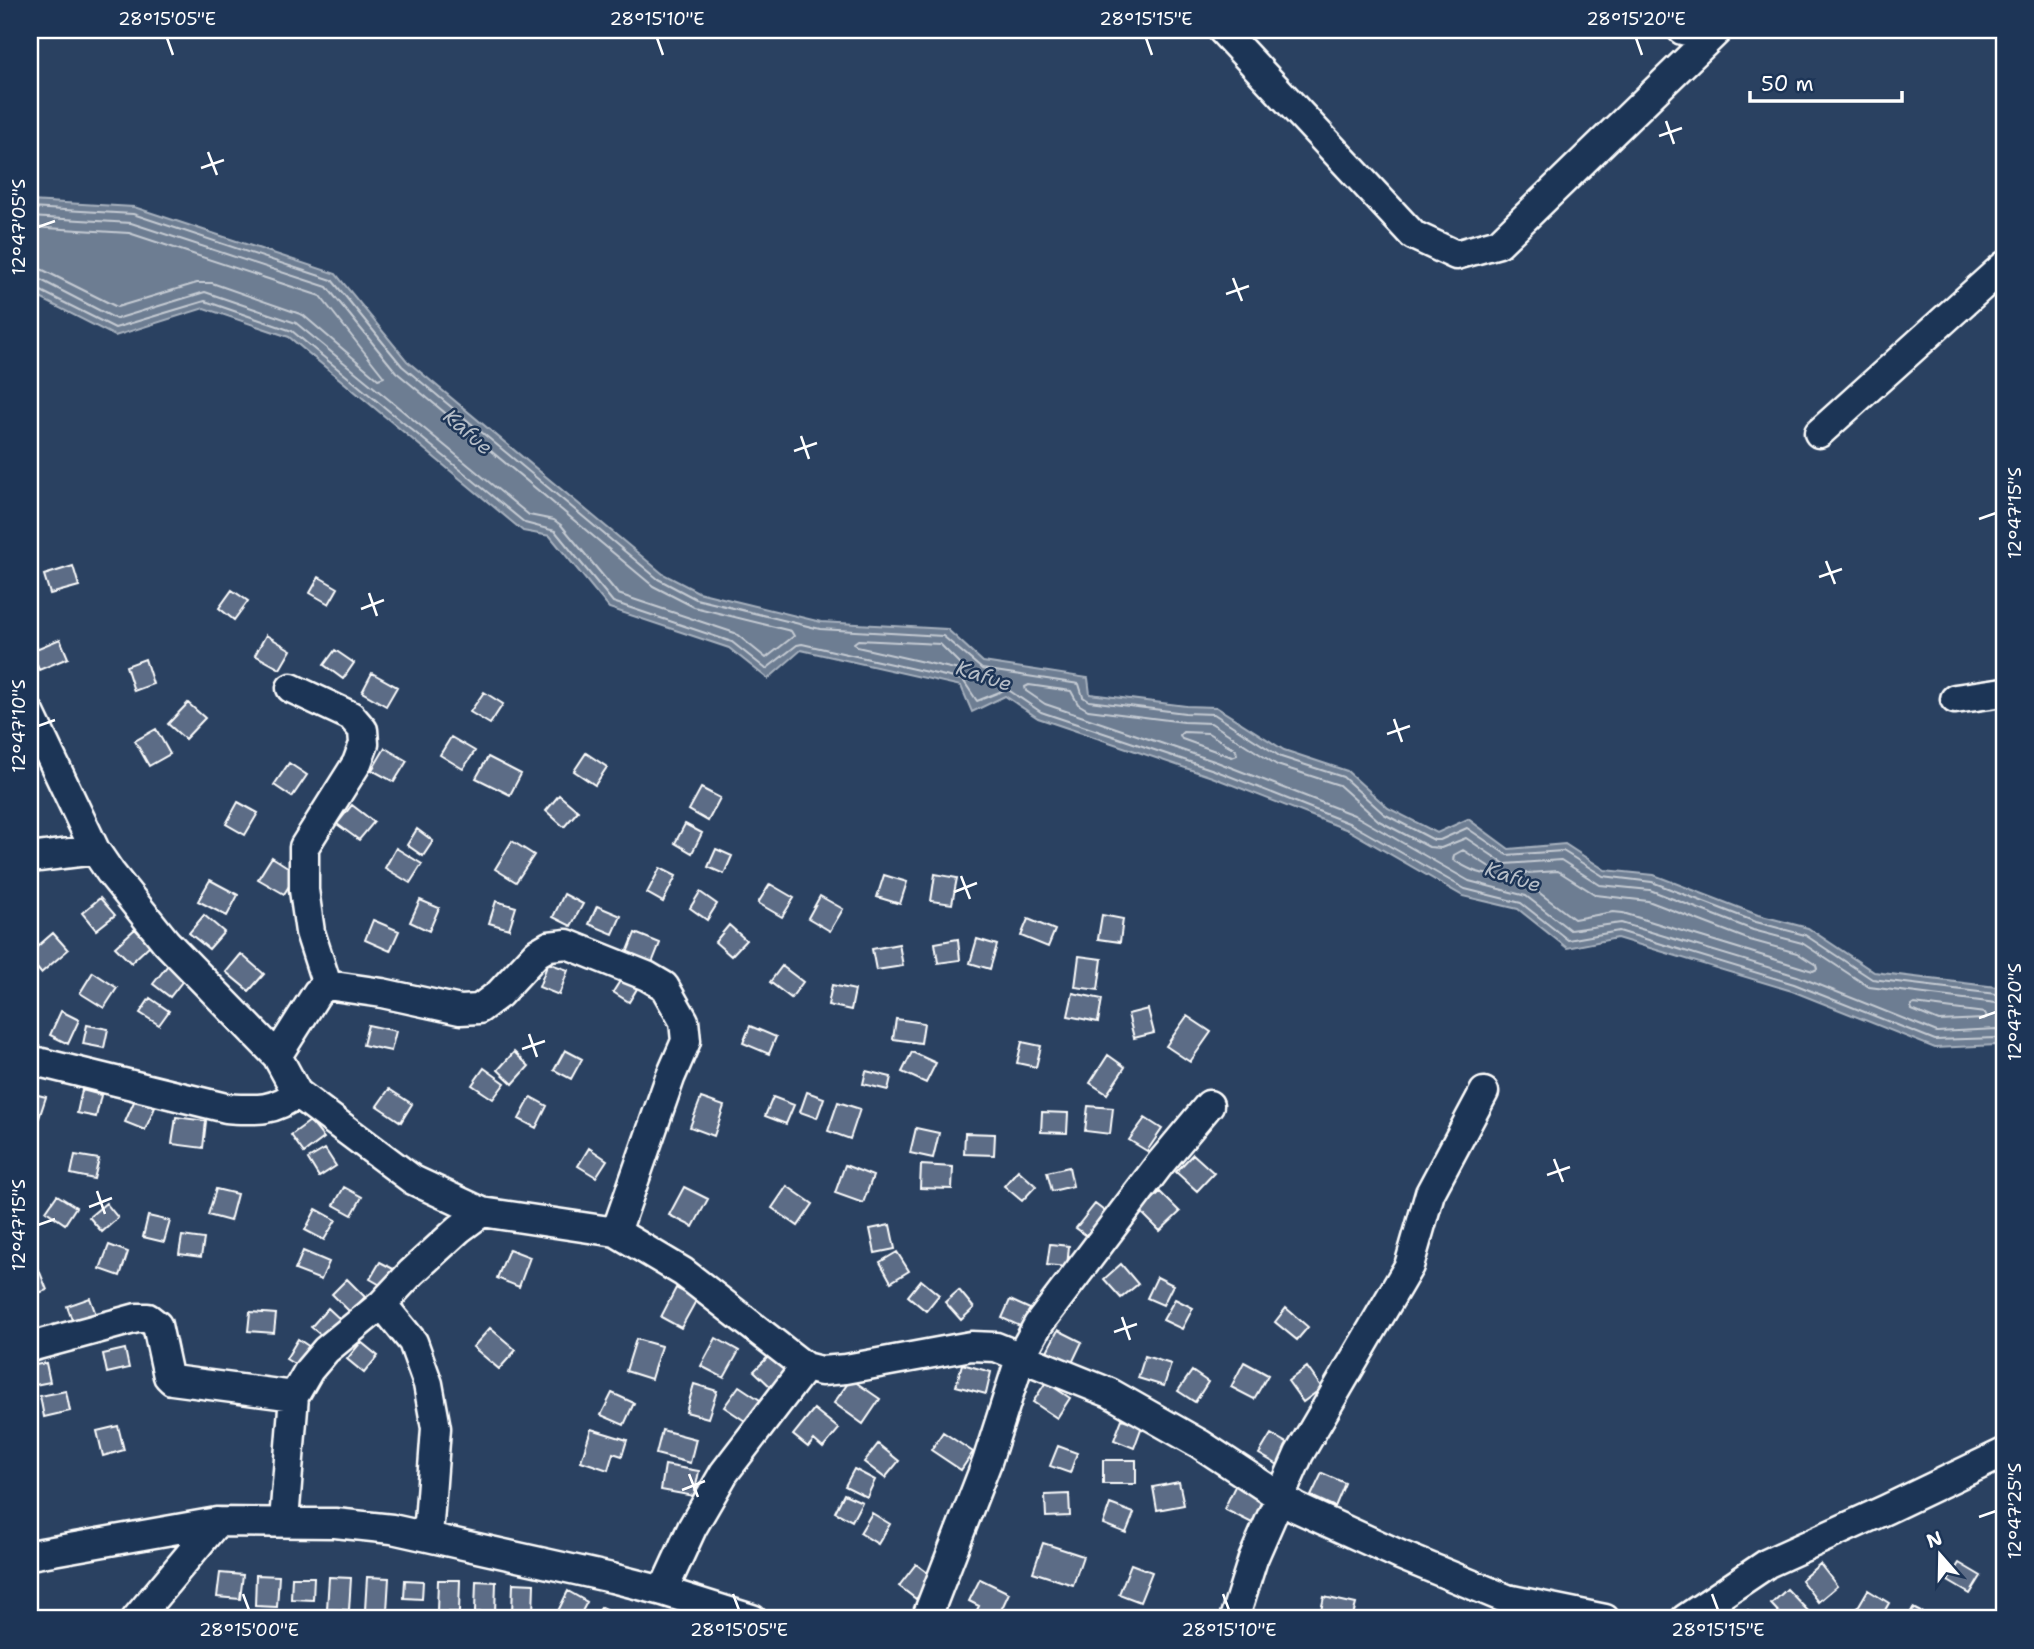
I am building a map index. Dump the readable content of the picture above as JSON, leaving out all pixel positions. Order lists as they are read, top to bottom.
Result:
{
  "water": ["Kafue"],
  "scale_bar": "50 m",
  "north": "top",
  "coordinates": [
    "28°15'05\"E",
    "28°15'10\"E",
    "28°15'15\"E",
    "28°15'20\"E",
    "12°47'05\"S",
    "12°47'15\"S",
    "12°47'10\"S",
    "12°47'20\"S",
    "12°47'25\"S",
    "28°15'00\"E"
  ]
}
